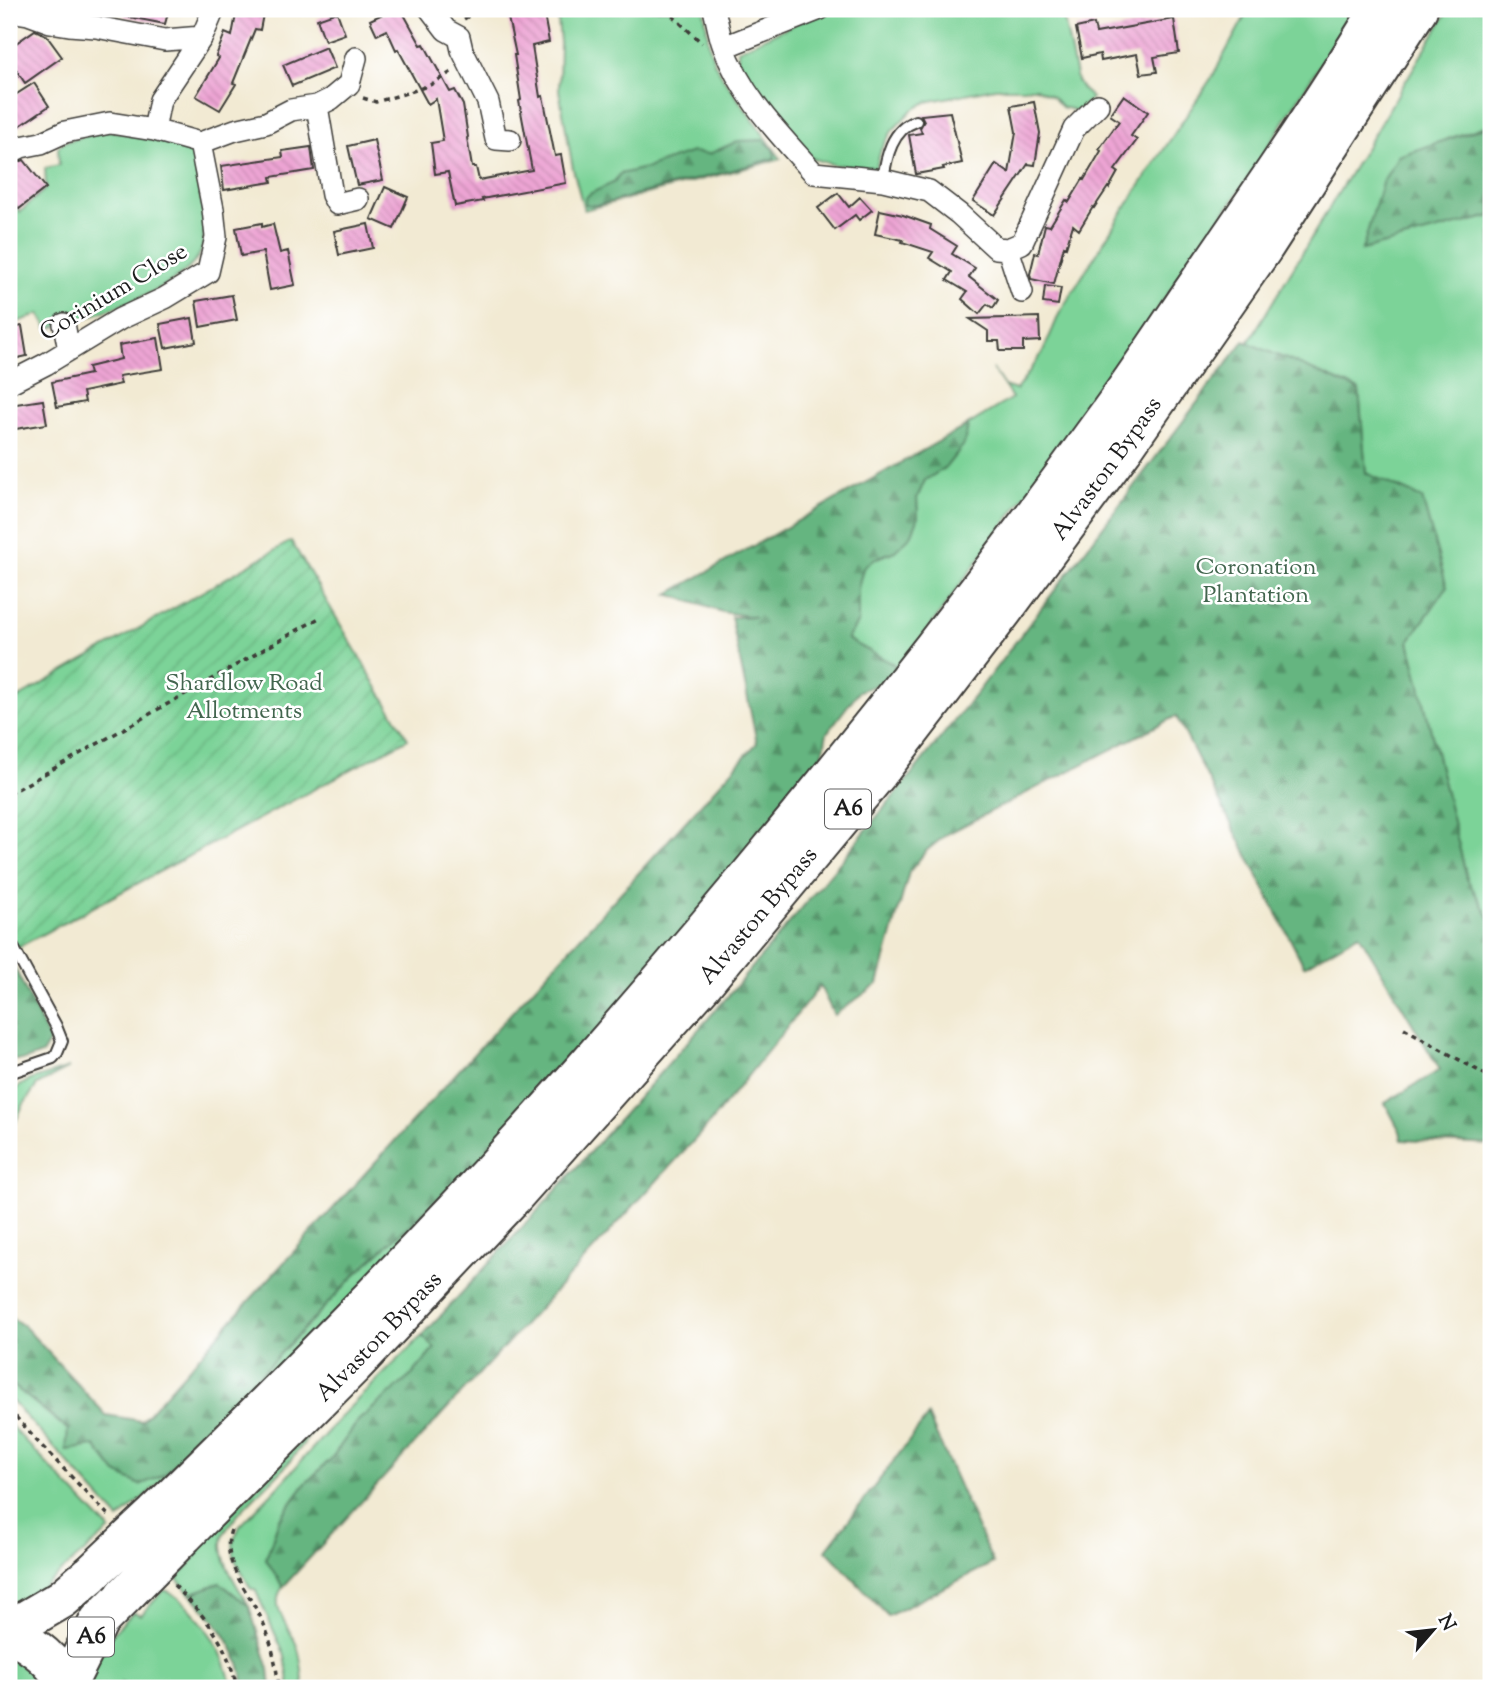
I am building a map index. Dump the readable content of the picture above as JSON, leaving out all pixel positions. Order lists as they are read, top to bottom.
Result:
{
  "streets": {
    "highway": ["Alvaston Bypass", "A6"],
    "street": ["Corinium Close"]
  },
  "parks": ["Coronation Plantation", "Shardlow Road Allotments"],
  "north": "top right"
}
